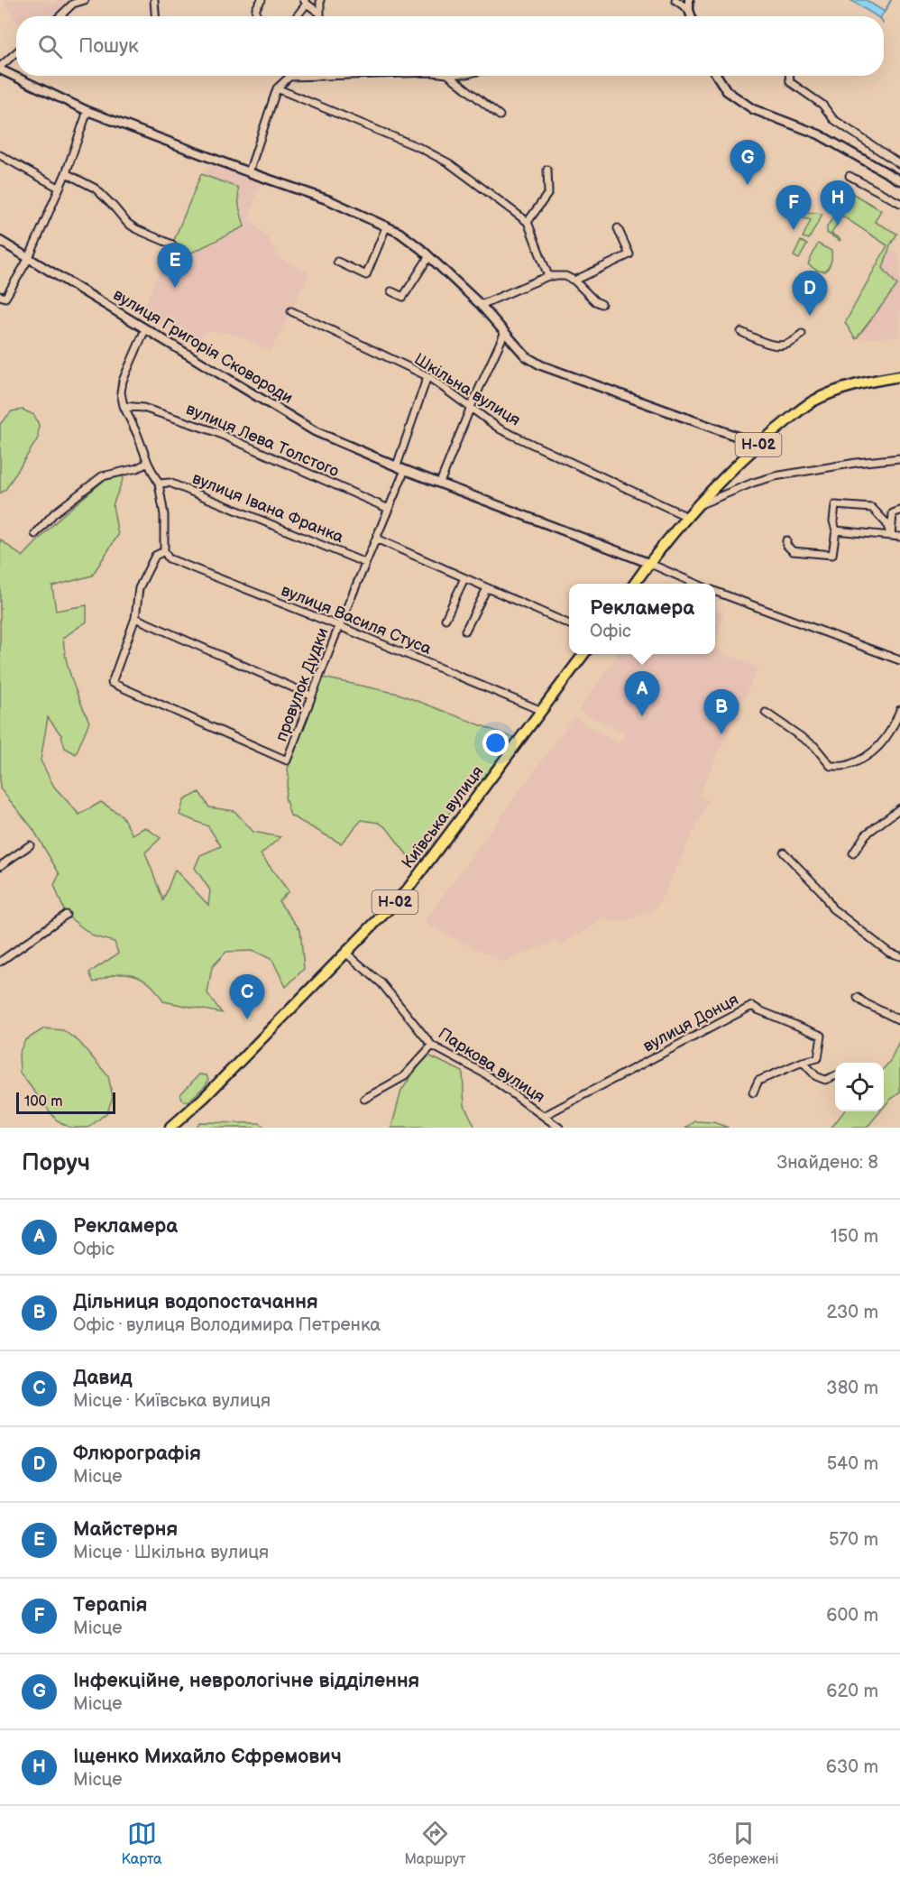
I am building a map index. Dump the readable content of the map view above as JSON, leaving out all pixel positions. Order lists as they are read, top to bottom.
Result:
{
  "streets": {
    "main road": ["Н-02", "Київська вулиця"],
    "street": [
      "вулиця Григорія Сковороди",
      "Шкільна вулиця",
      "вулиця Лева Толстого",
      "вулиця Івана Франка",
      "вулиця Василя Стуса",
      "провулок Дудки",
      "вулиця Донця",
      "Паркова вулиця"
    ]
  },
  "crossings": [
    ["вулиця Григорія Сковороди", "Н-02"],
    ["вулиця Григорія Сковороди", "провулок Дудки"],
    ["Шкільна вулиця", "Н-02"],
    ["вулиця Лева Толстого", "провулок Дудки"],
    ["вулиця Івана Франка", "провулок Дудки"],
    ["вулиця Василя Стуса", "провулок Дудки"],
    ["вулиця Василя Стуса", "Київська вулиця"],
    ["Київська вулиця", "Паркова вулиця"],
    ["вулиця Донця", "Паркова вулиця"]
  ],
  "scale_bar": "100 m",
  "page": {
    "search": "Пошук",
    "pins": [
      "G",
      "H",
      "F",
      "E",
      "D",
      "A",
      "B",
      "C"
    ],
    "popup": ["Рекламера", "Офіс"],
    "scale": "100 m",
    "heading": ["Поруч", "Знайдено: 8"],
    "list": [
      {
        "mark": "A",
        "name": "Рекламера",
        "note": "Офіс",
        "value": "150 m"
      },
      {
        "mark": "B",
        "name": "Дільниця водопостачання",
        "note": "Офіс · вулиця Володимира Петренка",
        "value": "230 m"
      },
      {
        "mark": "C",
        "name": "Давид",
        "note": "Місце · Київська вулиця",
        "value": "380 m"
      },
      {
        "mark": "D",
        "name": "Флюрографія",
        "note": "Місце",
        "value": "540 m"
      },
      {
        "mark": "E",
        "name": "Майстерня",
        "note": "Місце · Шкільна вулиця",
        "value": "570 m"
      },
      {
        "mark": "F",
        "name": "Терапія",
        "note": "Місце",
        "value": "600 m"
      },
      {
        "mark": "G",
        "name": "Інфекційне, неврологічне відділення",
        "note": "Місце",
        "value": "620 m"
      },
      {
        "mark": "H",
        "name": "Іщенко Михайло Єфремович",
        "note": "Місце",
        "value": "630 m"
      }
    ],
    "nav": ["Карта", "Маршрут", "Збережені"]
  }
}
